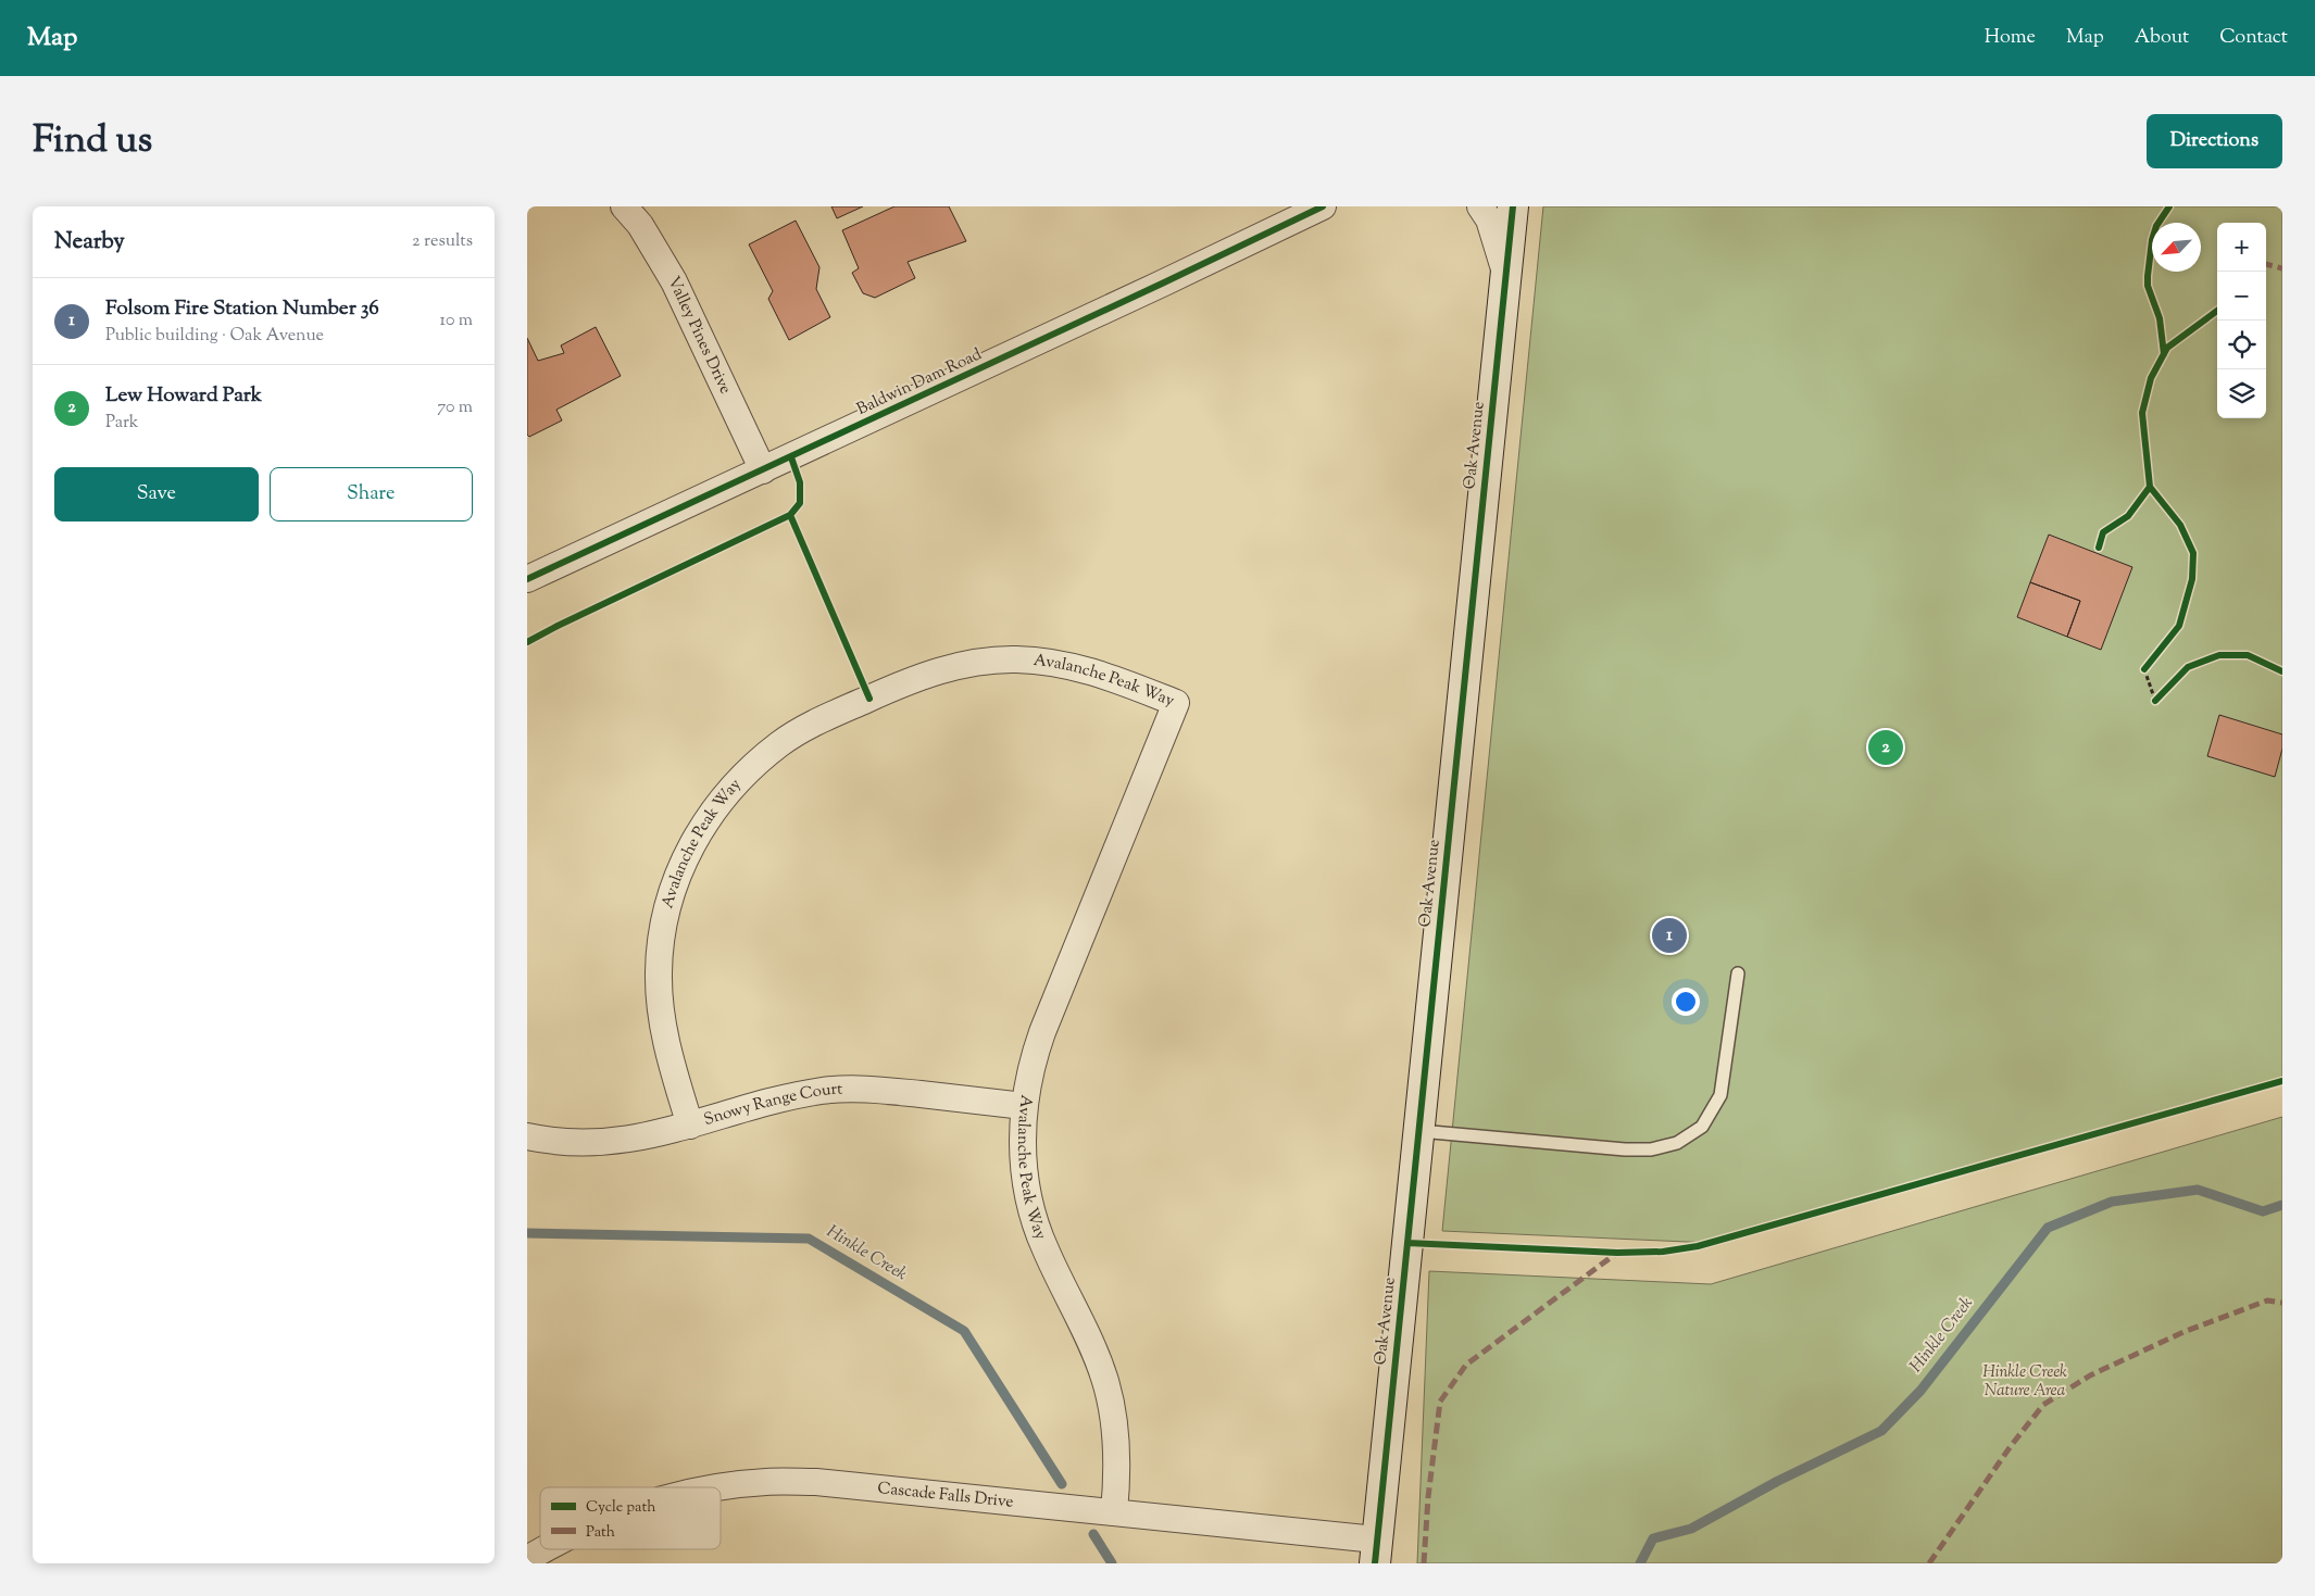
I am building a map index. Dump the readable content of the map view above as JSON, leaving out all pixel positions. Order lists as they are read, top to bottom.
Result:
{
  "streets": {
    "main road": ["Oak Avenue"],
    "street": [
      "Valley Pines Drive",
      "Baldwin Dam Road",
      "Avalanche Peak Way",
      "Snowy Range Court",
      "Cascade Falls Drive"
    ]
  },
  "crossings": [
    ["Valley Pines Drive", "Baldwin Dam Road"],
    ["Oak Avenue", "Cascade Falls Drive"],
    ["Avalanche Peak Way", "Snowy Range Court"],
    ["Avalanche Peak Way", "Cascade Falls Drive"]
  ],
  "water": ["Hinkle Creek"],
  "parks": ["Hinkle Creek Nature Area"],
  "legend": ["Cycle path", "Path"],
  "north": "bottom left",
  "page": {
    "header": "Map",
    "nav": [
      "Home",
      "Map",
      "About",
      "Contact"
    ],
    "title": "Find us",
    "buttons": [
      "Directions",
      ["Save", "Share"]
    ],
    "heading": ["Nearby", "2 results"],
    "map_buttons": ["+", "−"],
    "list": [
      {
        "mark": "1",
        "name": "Folsom Fire Station Number 36",
        "note": "Public building · Oak Avenue",
        "value": "10 m"
      },
      {
        "mark": "2",
        "name": "Lew Howard Park",
        "note": "Park",
        "value": "70 m"
      }
    ],
    "pins": ["2", "1"]
  }
}
